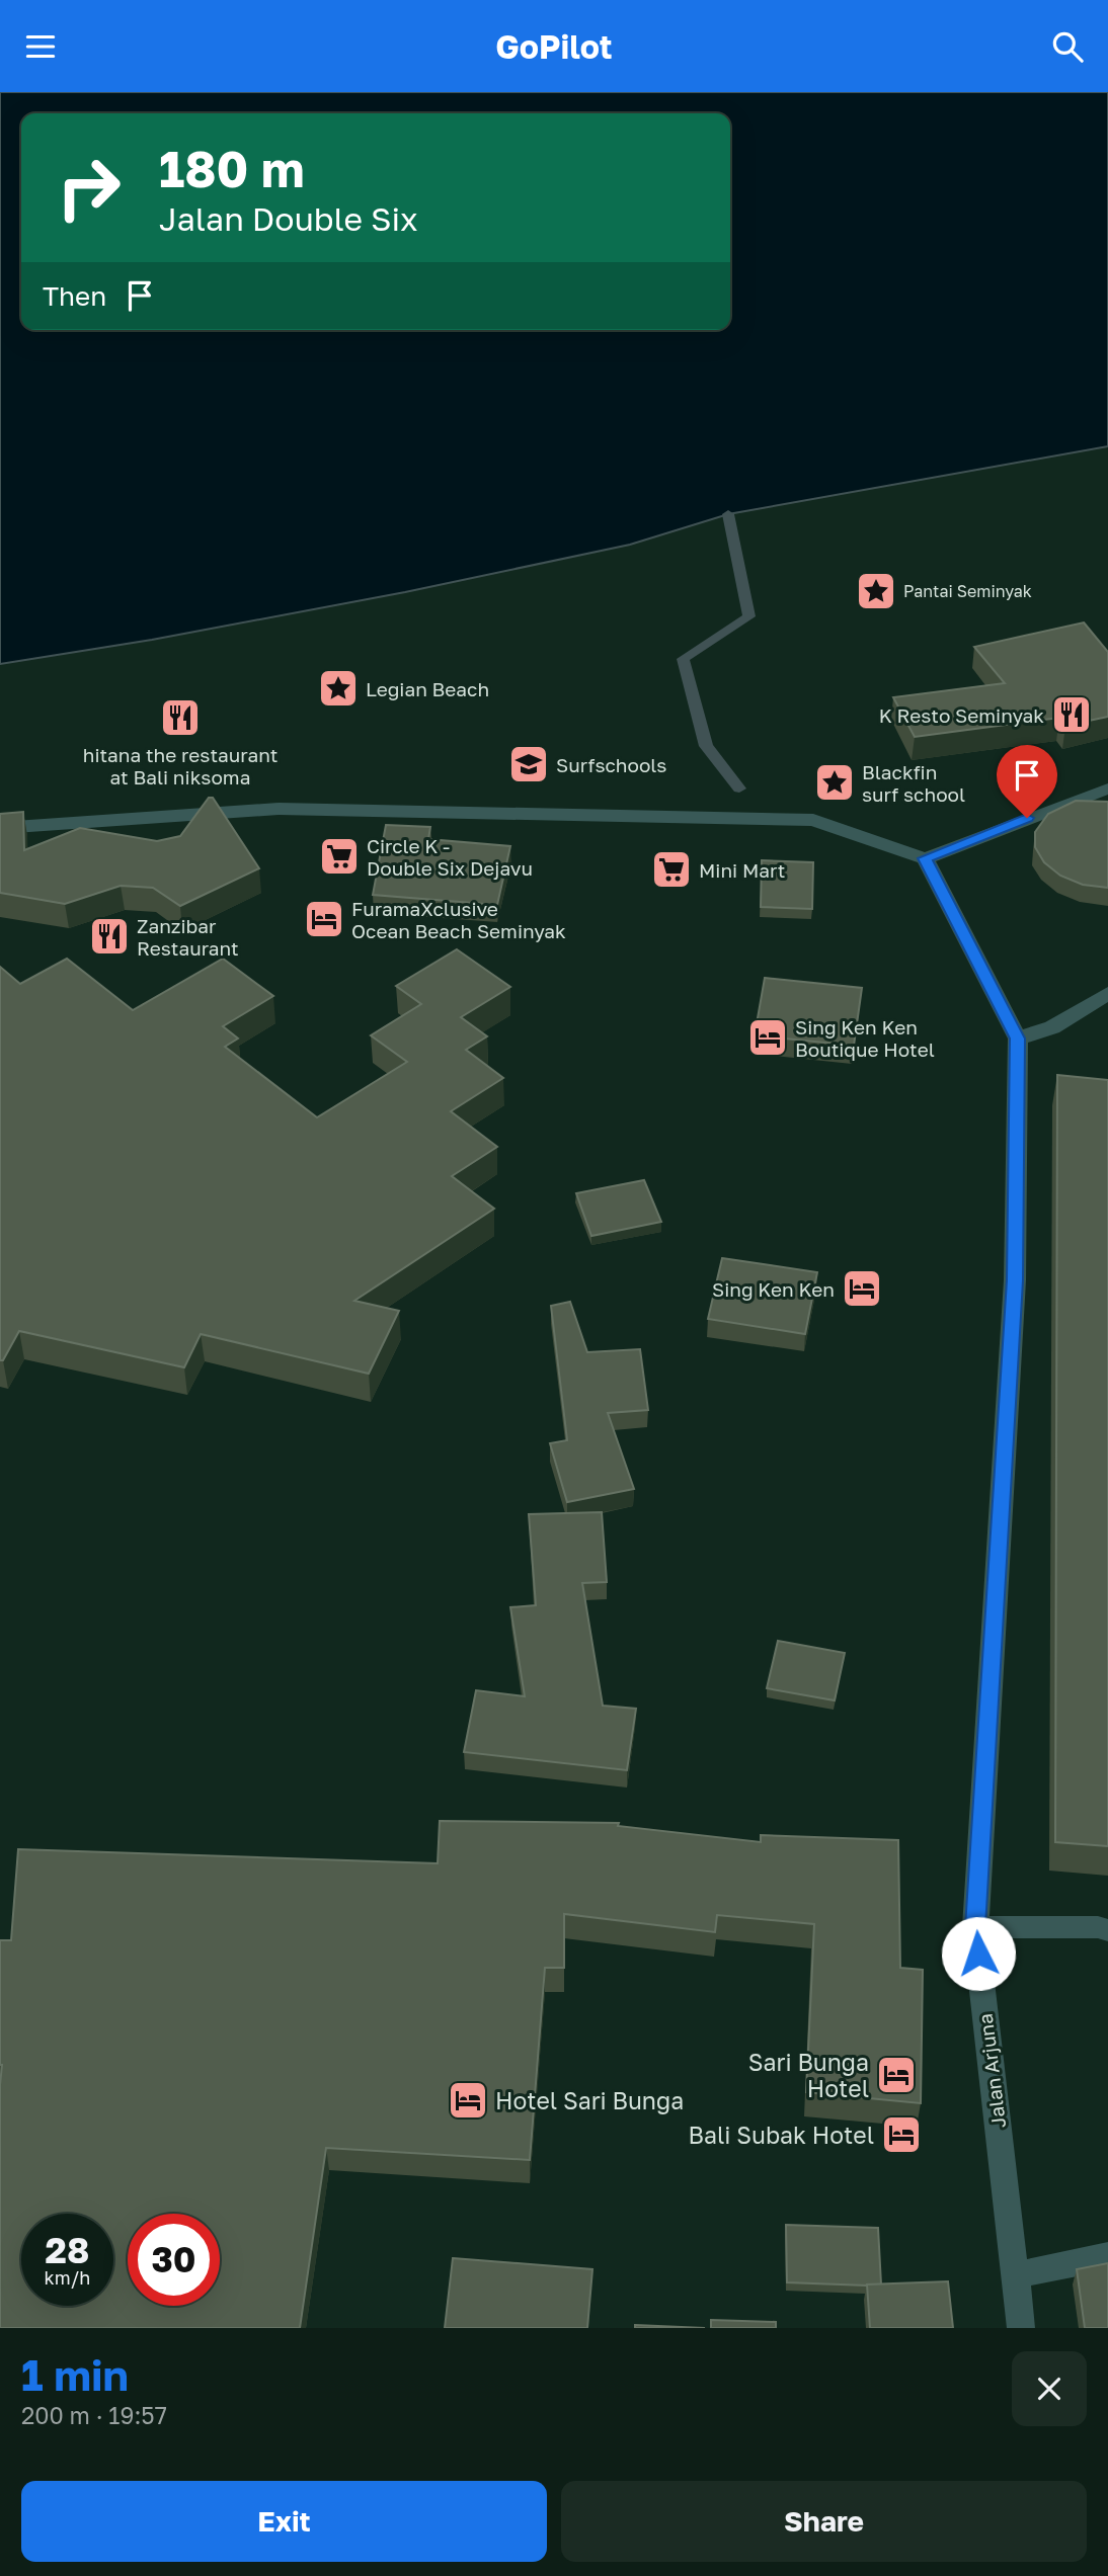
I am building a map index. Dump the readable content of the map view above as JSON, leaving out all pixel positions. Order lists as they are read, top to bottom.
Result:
{
  "streets": {
    "street": ["Jalan Arjuna"]
  },
  "places": {
    "place": ["Pantai Seminyak", "Legian Beach", "Blackfin surf school"],
    "restaurant": ["K Resto Seminyak", "hitana the restaurant at Bali niksoma", "Zanzibar Restaurant"],
    "school or university": ["Surfschools"],
    "supermarket": ["Circle K - Double Six Dejavu", "Mini Mart"],
    "hotel": [
      "FuramaXclusive Ocean Beach Seminyak",
      "Sing Ken Ken Boutique Hotel",
      "Sing Ken Ken",
      "Sari Bunga Hotel",
      "Hotel Sari Bunga",
      "Bali Subak Hotel"
    ]
  },
  "page": {
    "header": "GoPilot",
    "turn": ["180 m", "Jalan Double Six"],
    "then": "Then",
    "speed": "28 km/h",
    "limit": "30",
    "heading": ["1 min", "200 m · 19:57"],
    "buttons": ["Exit", "Share"]
  }
}
